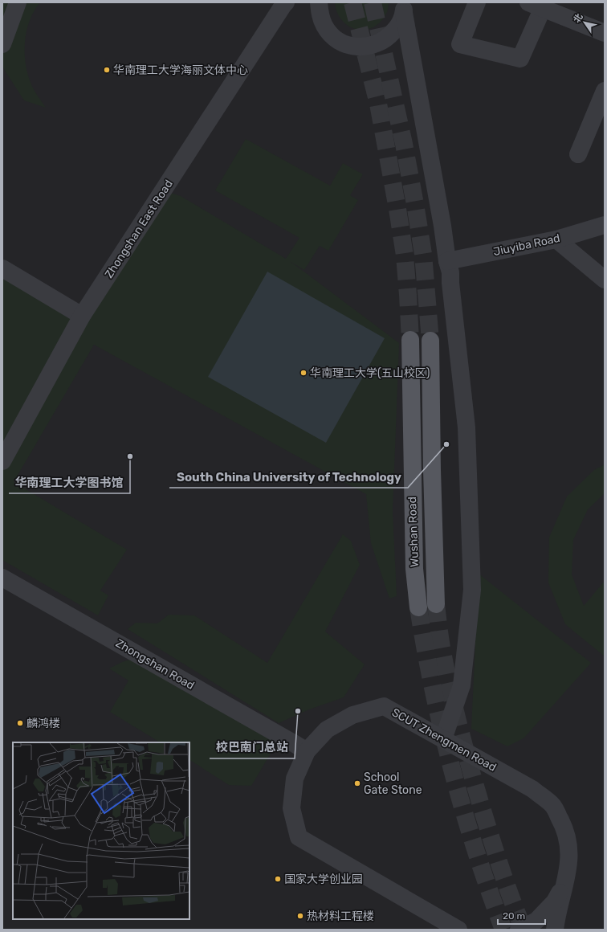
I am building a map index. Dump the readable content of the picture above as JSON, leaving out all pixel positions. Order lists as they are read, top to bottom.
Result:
{
  "streets": {
    "main road": ["Wushan Road"],
    "street": [
      "Zhongshan East Road",
      "Jiuyiba Road",
      "Zhongshan Road",
      "SCUT Zhengmen Road"
    ]
  },
  "crossings": [
    ["Zhongshan Road", "SCUT Zhengmen Road"]
  ],
  "places": [
    "华南理工大学海丽文体中心",
    "华南理工大学(五山校区)",
    "South China University of Technology",
    "华南理工大学图书馆",
    "校巴南门总站",
    "麟鸿楼",
    "School Gate Stone",
    "国家大学创业园",
    "热材料工程楼"
  ],
  "scale_bar": "20 m",
  "north": "top left"
}
